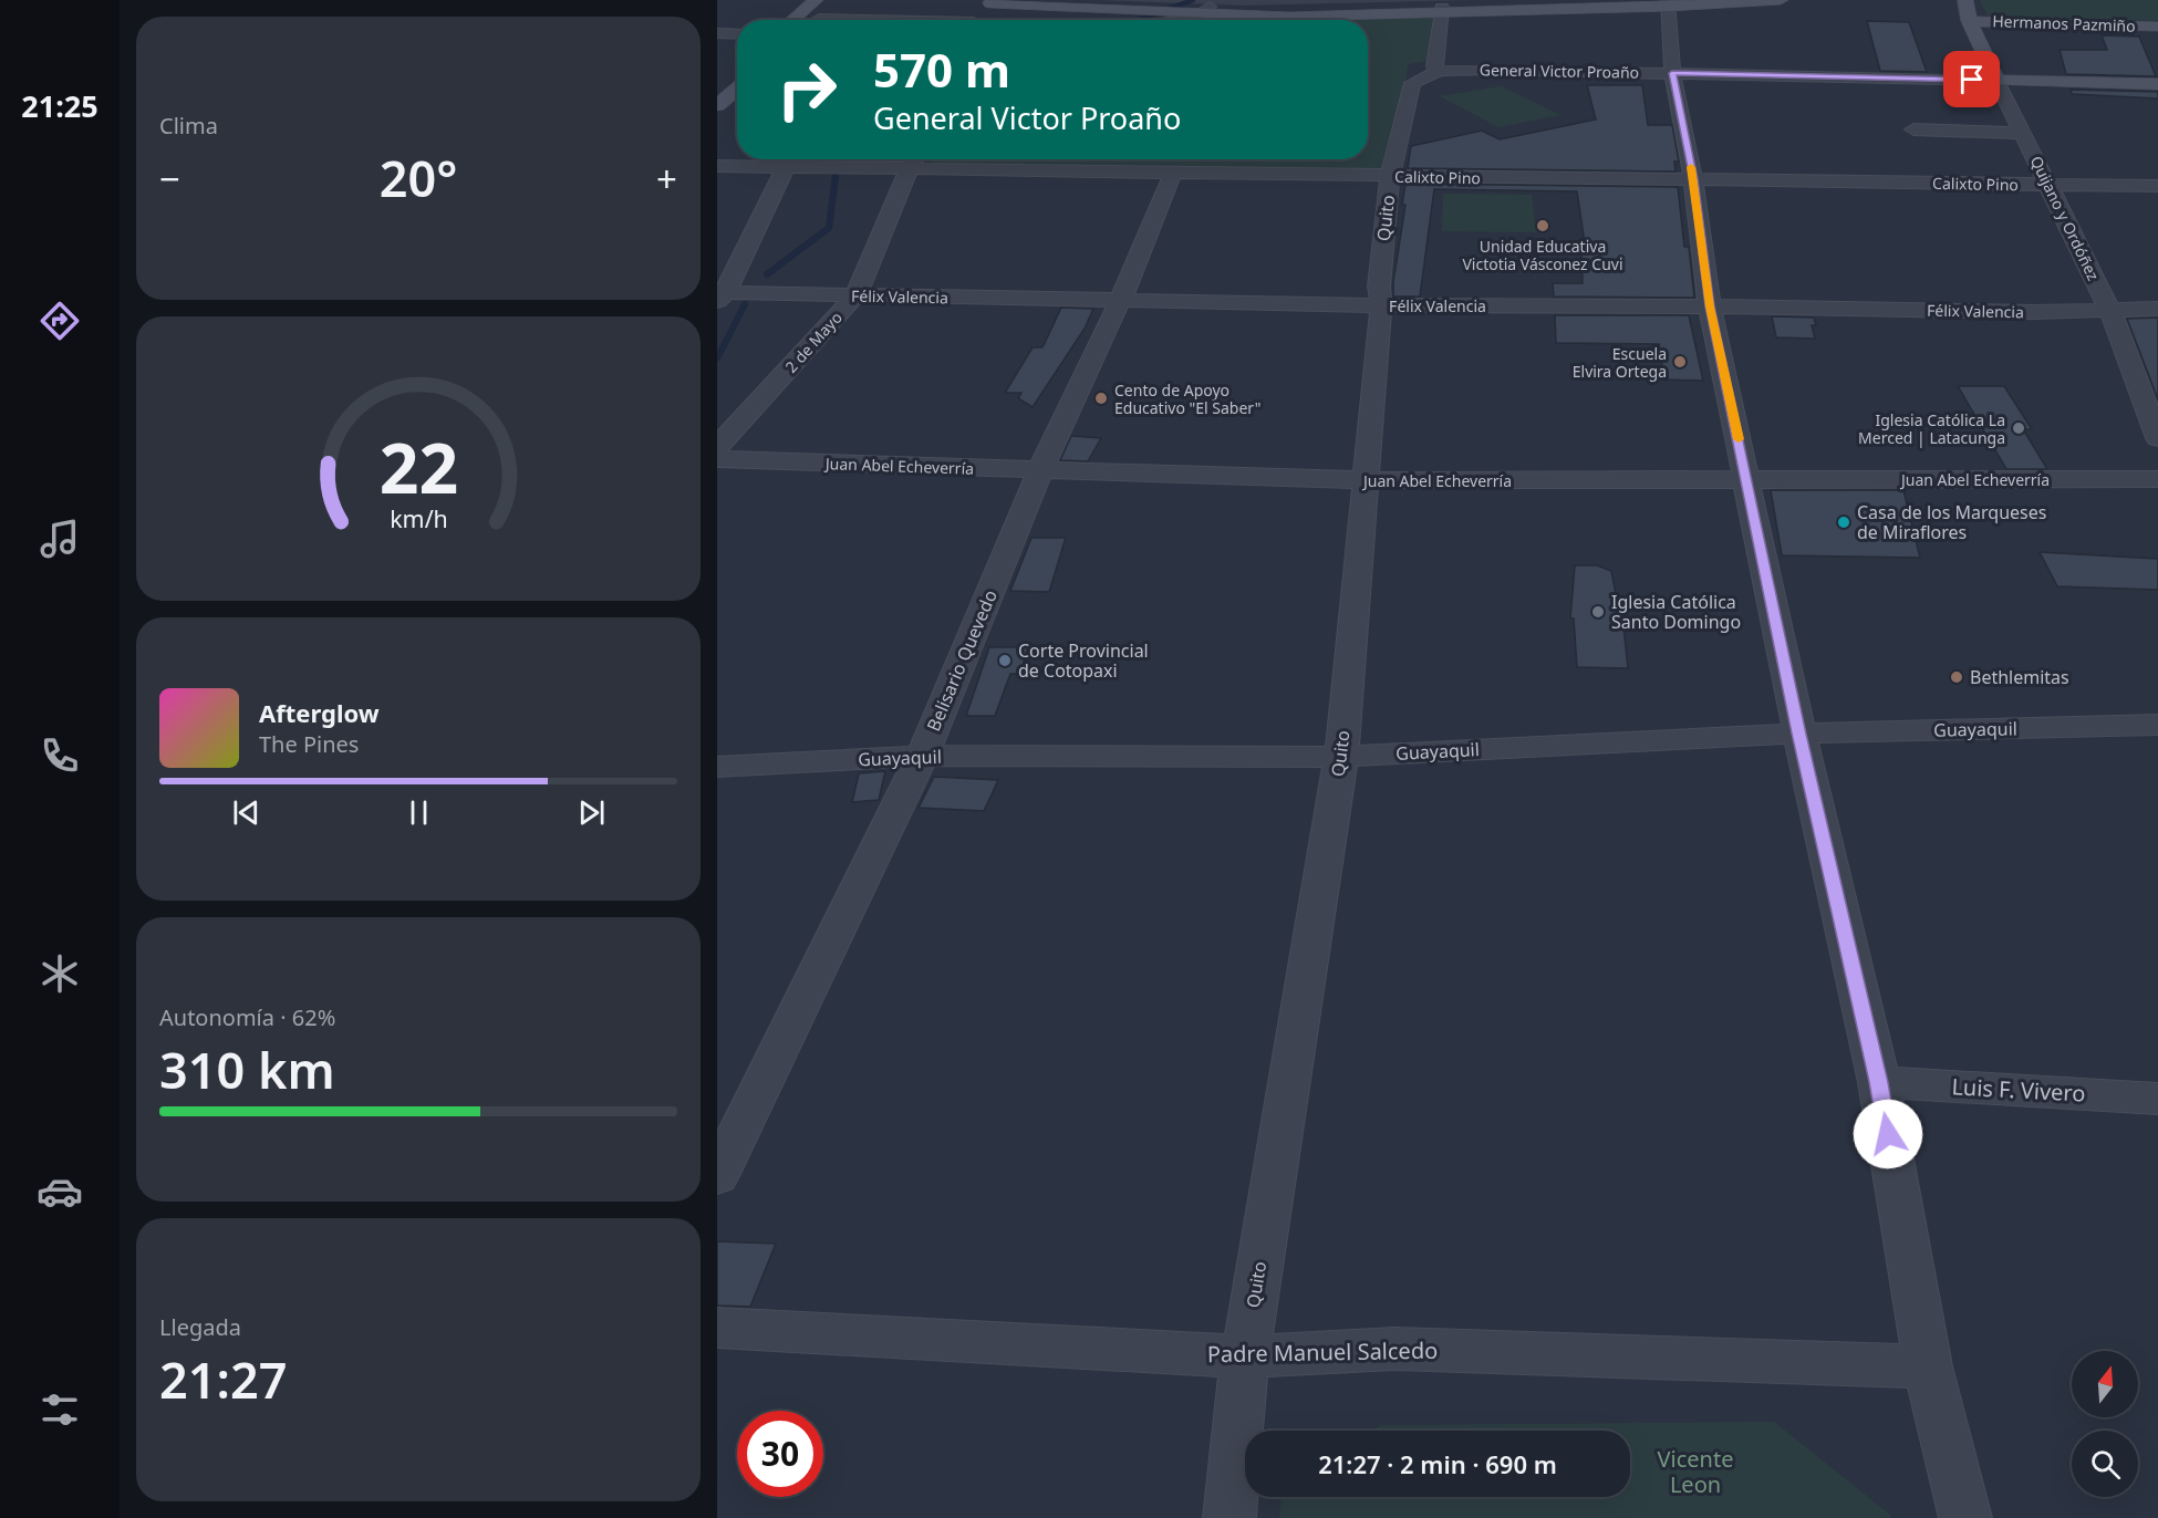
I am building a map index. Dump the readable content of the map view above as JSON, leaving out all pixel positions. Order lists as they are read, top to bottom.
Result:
{
  "streets": {
    "street": [
      "Hermanos Pazmiño",
      "General Victor Proaño",
      "Calixto Pino",
      "Quito",
      "Quijano y Ordóñez",
      "Félix Valencia",
      "2 de Mayo",
      "Juan Abel Echeverría",
      "Belisario Quevedo",
      "Guayaquil",
      "Luis F. Vivero",
      "Padre Manuel Salcedo"
    ]
  },
  "crossings": [
    ["Hermanos Pazmiño", "Quijano y Ordóñez"],
    ["General Victor Proaño", "Quito"],
    ["General Victor Proaño", "Quijano y Ordóñez"],
    ["Calixto Pino", "Quito"],
    ["Calixto Pino", "Quijano y Ordóñez"],
    ["Calixto Pino", "2 de Mayo"],
    ["Calixto Pino", "Belisario Quevedo"],
    ["Quito", "Félix Valencia"],
    ["Quito", "Juan Abel Echeverría"],
    ["Quito", "Guayaquil"],
    ["Quito", "Padre Manuel Salcedo"],
    ["Quijano y Ordóñez", "Félix Valencia"],
    ["Félix Valencia", "2 de Mayo"],
    ["Félix Valencia", "Belisario Quevedo"],
    ["Juan Abel Echeverría", "Belisario Quevedo"],
    ["Belisario Quevedo", "Guayaquil"]
  ],
  "parks": ["Vicente Leon"],
  "places": [
    "Unidad Educativa Victotia Vásconez Cuvi",
    "Escuela Elvira Ortega",
    "Cento de Apoyo Educativo \"El Saber\"",
    "Iglesia Católica La Merced | Latacunga",
    "Casa de los Marqueses de Miraflores",
    "Iglesia Católica Santo Domingo",
    "Corte Provincial de Cotopaxi",
    "Bethlemitas"
  ],
  "north": "top",
  "page": {
    "tabs": "21:25",
    "tile": [
      "Clima",
      ["Autonomía · 62%", "310 km"],
      ["Llegada", "21:27"]
    ],
    "turn": ["570 m", "General Victor Proaño"],
    "heat": ["−", "20°", "+"],
    "song": ["Afterglow", "The Pines"],
    "limit": "30",
    "trip": "21:27 · 2 min · 690 m",
    "gauge": ["22", "km/h"]
  }
}
